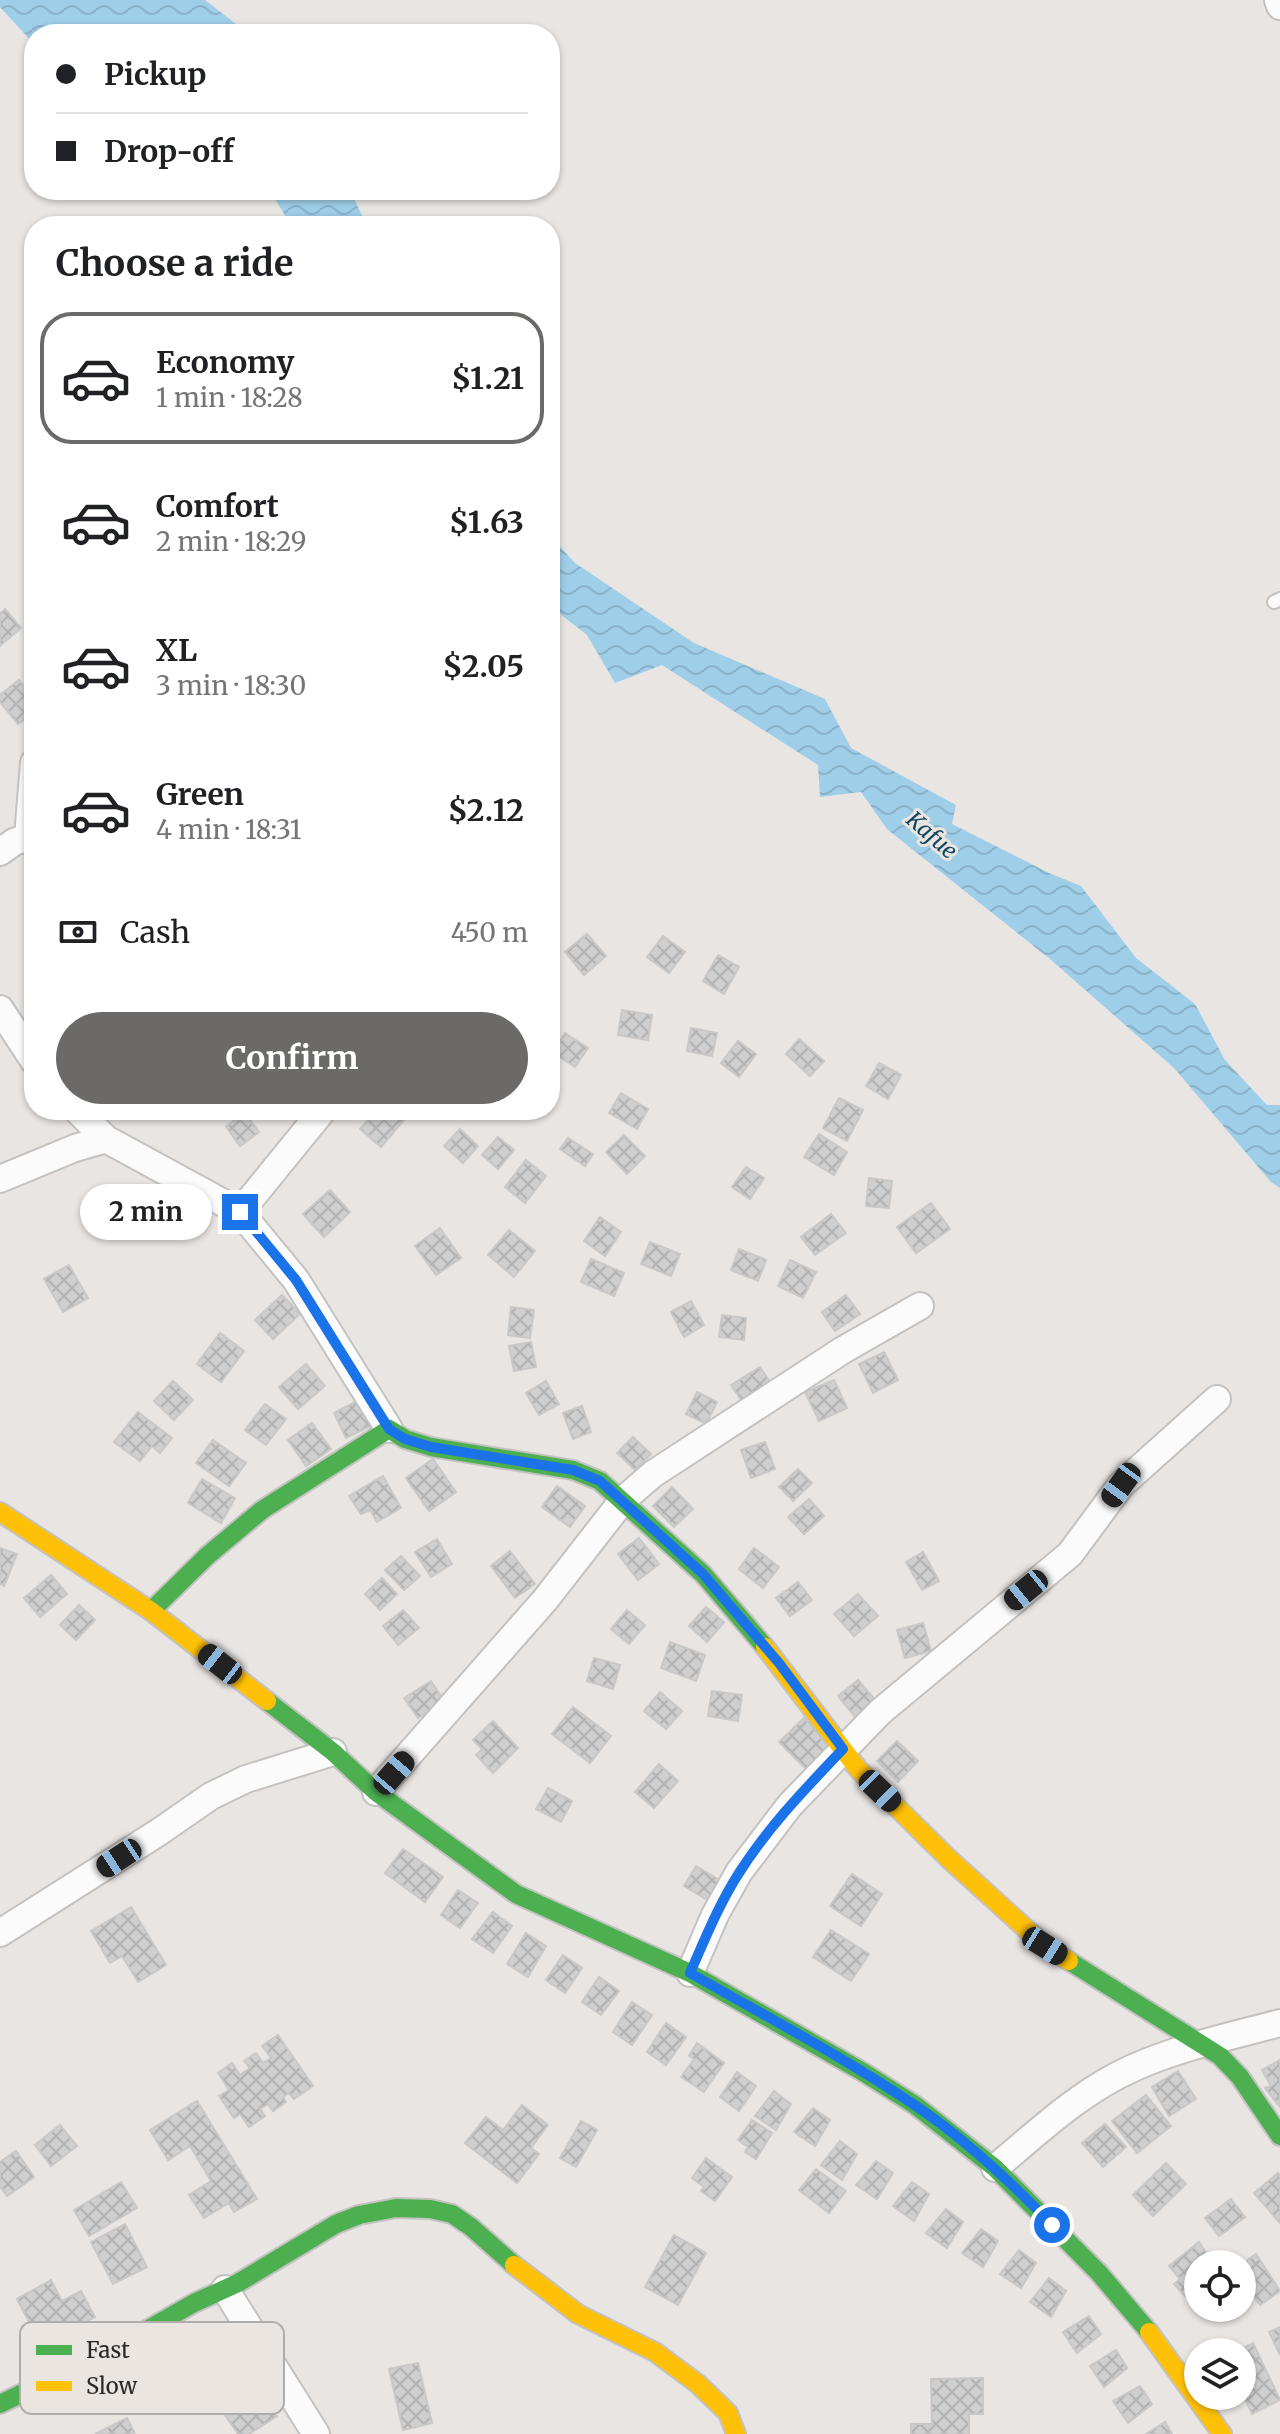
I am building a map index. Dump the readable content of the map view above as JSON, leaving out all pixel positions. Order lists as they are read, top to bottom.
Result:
{
  "water": ["Kafue"],
  "legend": ["Fast", "Slow"],
  "page": {
    "banner": ["Pickup", "Drop-off"],
    "heading": "Choose a ride",
    "list": [
      {
        "name": "Economy",
        "note": "1 min · 18:28",
        "value": "$1.21"
      },
      {
        "name": "Comfort",
        "note": "2 min · 18:29",
        "value": "$1.63"
      },
      {
        "name": "XL",
        "note": "3 min · 18:30",
        "value": "$2.05"
      },
      {
        "name": "Green",
        "note": "4 min · 18:31",
        "value": "$2.12"
      }
    ],
    "pay": ["Cash", "450 m"],
    "buttons": "Confirm",
    "bubble": "2 min"
  }
}
